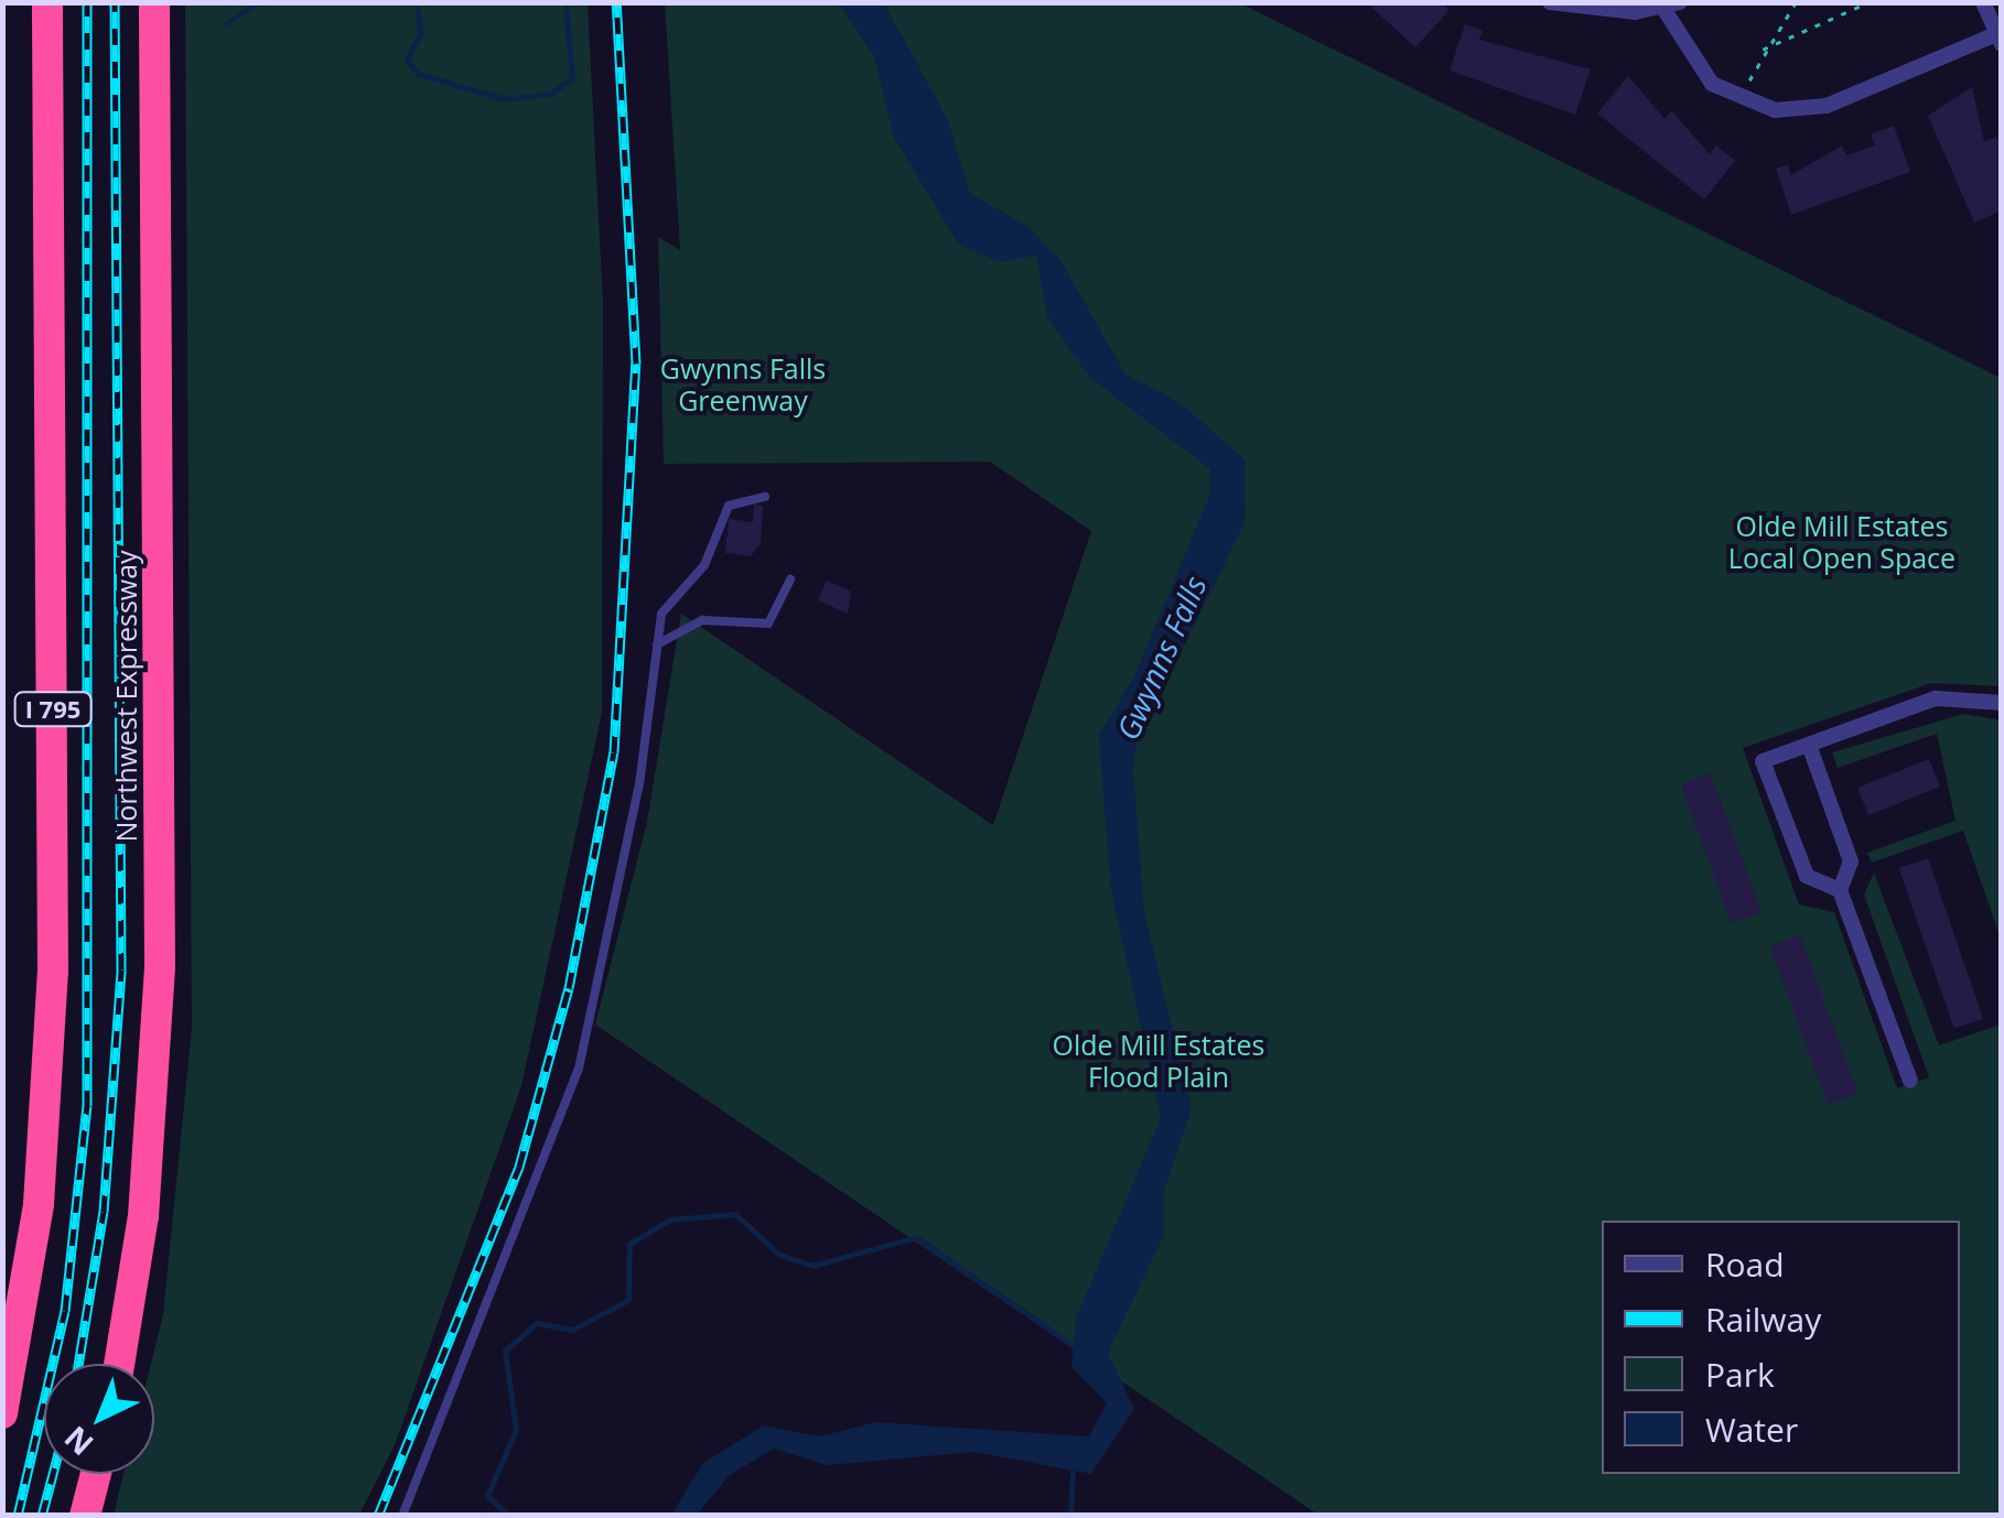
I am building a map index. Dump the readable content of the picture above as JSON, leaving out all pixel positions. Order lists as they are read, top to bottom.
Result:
{
  "streets": {
    "highway": ["Northwest Expressway", "I 795"]
  },
  "water": ["Gwynns Falls"],
  "parks": ["Gwynns Falls Greenway", "Olde Mill Estates Local Open Space", "Olde Mill Estates Flood Plain"],
  "legend": [
    "Road",
    "Railway",
    "Park",
    "Water"
  ],
  "north": "bottom left"
}
